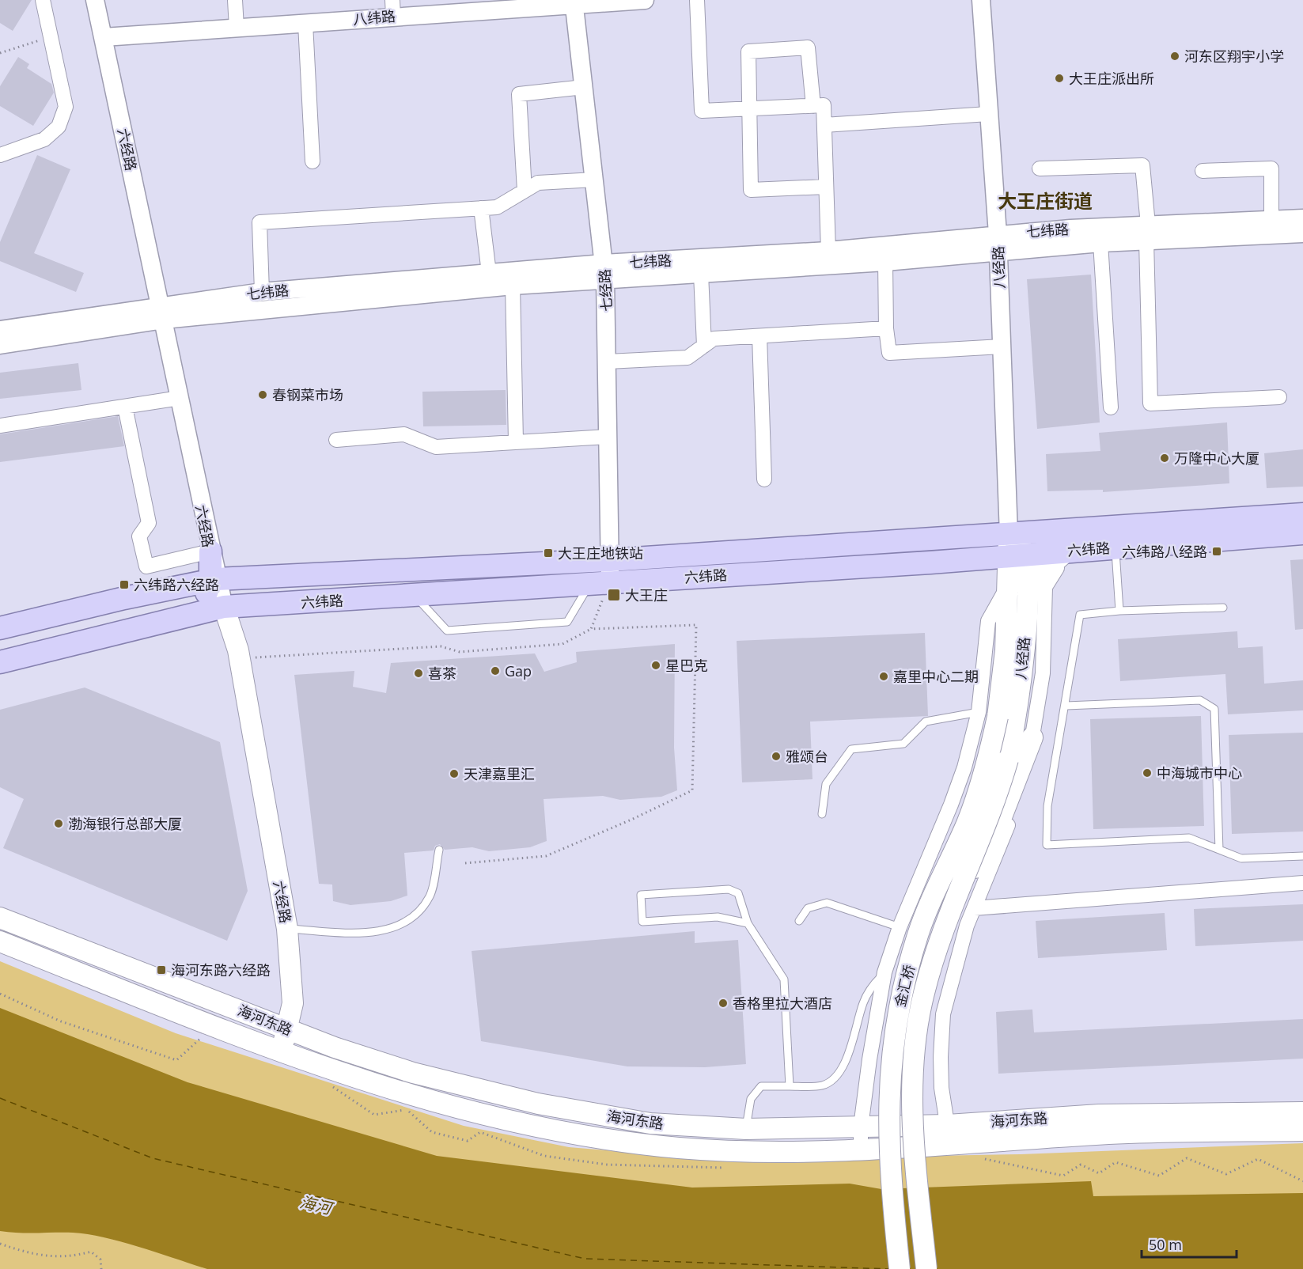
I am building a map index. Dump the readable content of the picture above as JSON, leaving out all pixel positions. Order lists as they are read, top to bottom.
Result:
{
  "streets": {
    "main road": [
      "六经路",
      "八经路",
      "六纬路",
      "金汇桥",
      "海河东路"
    ],
    "street": ["八纬路", "七纬路", "七经路"]
  },
  "crossings": [
    ["八纬路", "六经路"],
    ["八纬路", "七经路"],
    ["六经路", "七纬路"],
    ["六经路", "六纬路"],
    ["六经路", "海河东路"],
    ["七纬路", "八经路"],
    ["七纬路", "七经路"],
    ["八经路", "六纬路"],
    ["八经路", "金汇桥"],
    ["七经路", "六纬路"]
  ],
  "districts": ["大王庄街道"],
  "water": ["海河"],
  "places": {
    "other": [
      "河东区翔宇小学",
      "大王庄派出所",
      "春钢菜市场",
      "万隆中心大厦",
      "星巴克",
      "Gap",
      "喜茶",
      "嘉里中心二期",
      "雅颂台",
      "中海城市中心",
      "天津嘉里汇",
      "渤海银行总部大厦",
      "香格里拉大酒店"
    ],
    "transit": [
      "六纬路八经路",
      "大王庄地铁站",
      "六纬路六经路",
      "大王庄",
      "海河东路六经路"
    ]
  },
  "scale_bar": "50 m"
}
